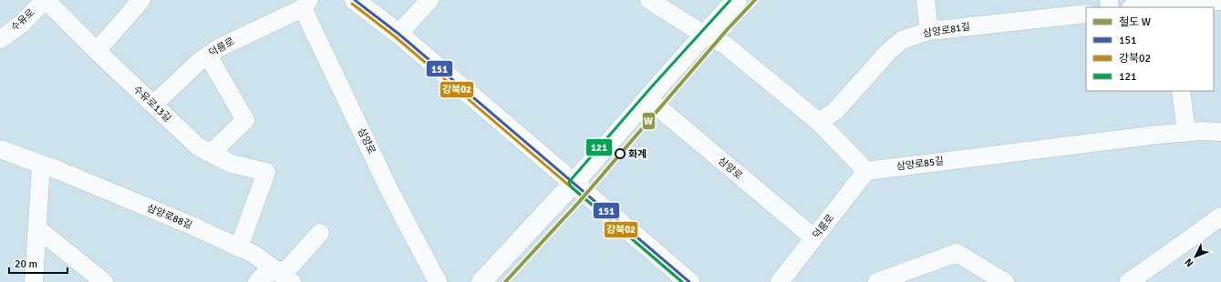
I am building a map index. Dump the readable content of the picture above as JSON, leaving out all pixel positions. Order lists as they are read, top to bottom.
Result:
{
  "streets": {
    "street": [
      "수유로",
      "삼양로81길",
      "덕릉로",
      "수유로13길",
      "삼양로",
      "삼양로85길",
      "삼양로88길"
    ]
  },
  "crossings": [
    ["수유로", "수유로13길"],
    ["덕릉로", "수유로13길"],
    ["덕릉로", "삼양로"],
    ["덕릉로", "삼양로85길"],
    ["수유로13길", "삼양로88길"]
  ],
  "places": ["화계"],
  "lines": [
    "rail line W",
    "transit line 151",
    "transit line 121",
    "transit line 강북02"
  ],
  "legend": [
    "철도 W",
    "151",
    "강북02",
    "121"
  ],
  "scale_bar": "20 m",
  "north": "bottom left"
}
